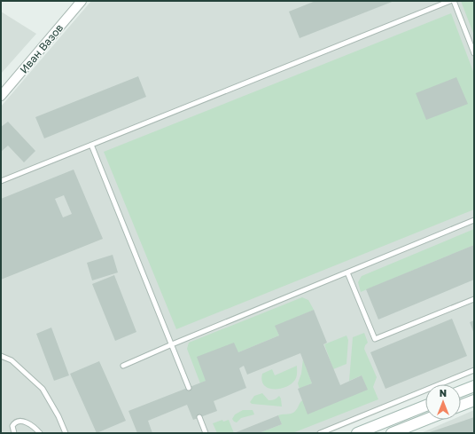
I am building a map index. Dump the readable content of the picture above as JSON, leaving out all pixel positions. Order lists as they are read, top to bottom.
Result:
{
  "streets": {
    "street": ["Иван Вазов"]
  },
  "north": "top"
}
